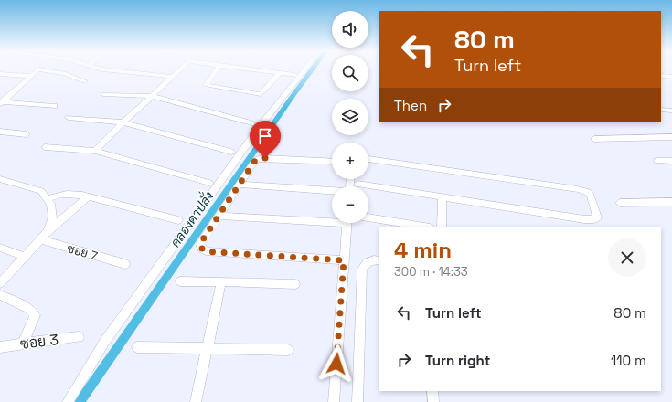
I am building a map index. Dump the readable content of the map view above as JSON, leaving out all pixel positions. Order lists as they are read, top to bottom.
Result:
{
  "streets": {
    "street": ["ซอย 7", "ซอย 3"]
  },
  "water": ["คลองตาปลั่ง"],
  "page": {
    "map_buttons": ["+", "−"],
    "turn": ["80 m", "Turn left"],
    "then": "Then",
    "heading": ["4 min", "300 m · 14:33"],
    "list": [
      {
        "name": "Turn left",
        "value": "80 m"
      },
      {
        "name": "Turn right",
        "value": "110 m"
      }
    ]
  }
}
